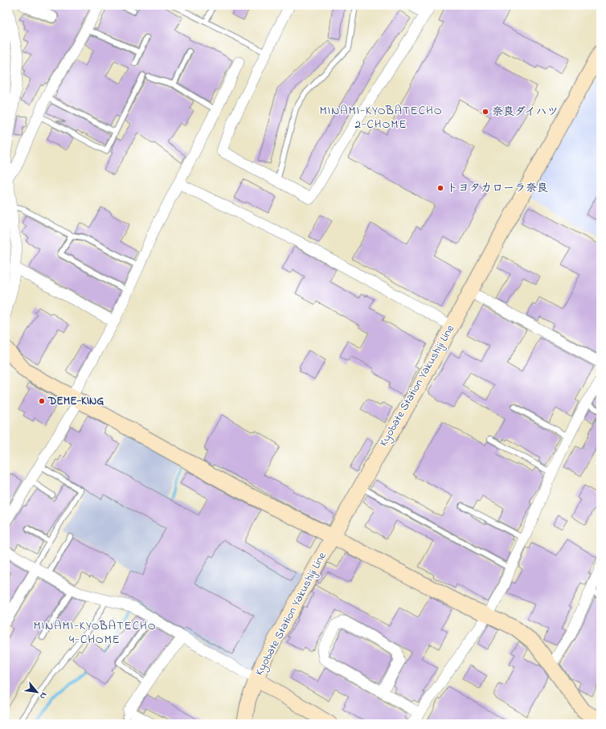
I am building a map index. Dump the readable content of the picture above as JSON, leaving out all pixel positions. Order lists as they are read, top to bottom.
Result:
{
  "streets": {
    "street": ["Kyobate Station Yakushiji Line"]
  },
  "districts": ["MINAMI-KYOBATECHO 2-CHOME", "MINAMI-KYOBATECHO 4-CHOME"],
  "places": ["奈良ダイハツ", "トヨタカローラ奈良", "DEME-KING"],
  "north": "bottom right"
}
